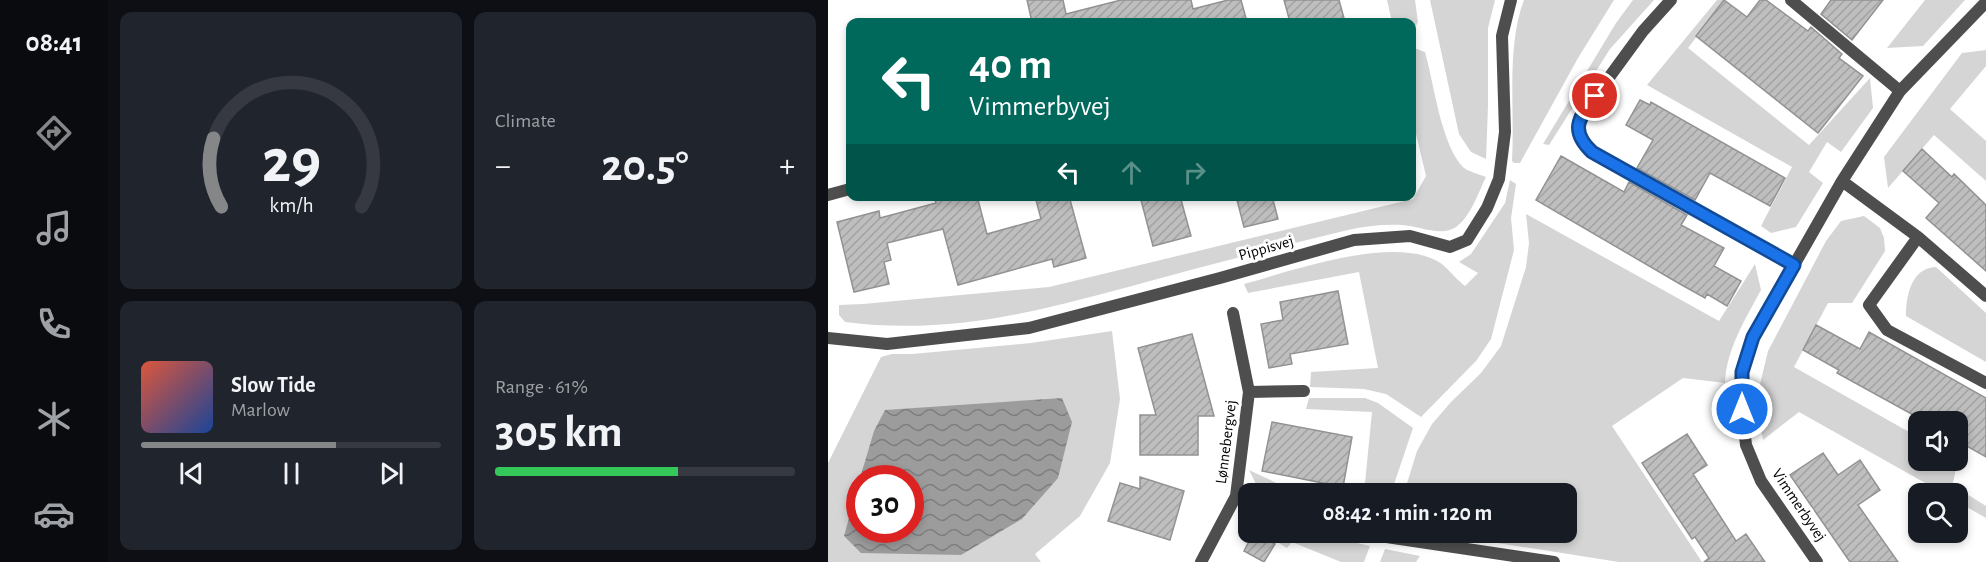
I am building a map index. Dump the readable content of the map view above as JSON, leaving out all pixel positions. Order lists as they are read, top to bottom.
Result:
{
  "streets": {
    "street": ["Pippisvej", "Lønnebergvej", "Vimmerbyvej"]
  },
  "page": {
    "tabs": "08:41",
    "tile": [
      "Climate",
      ["Range · 61%", "305 km"]
    ],
    "turn": ["40 m", "Vimmerbyvej"],
    "heat": ["−", "20.5°", "+"],
    "song": ["Slow Tide", "Marlow"],
    "limit": "30",
    "trip": "08:42 · 1 min · 120 m",
    "gauge": ["29", "km/h"]
  }
}
